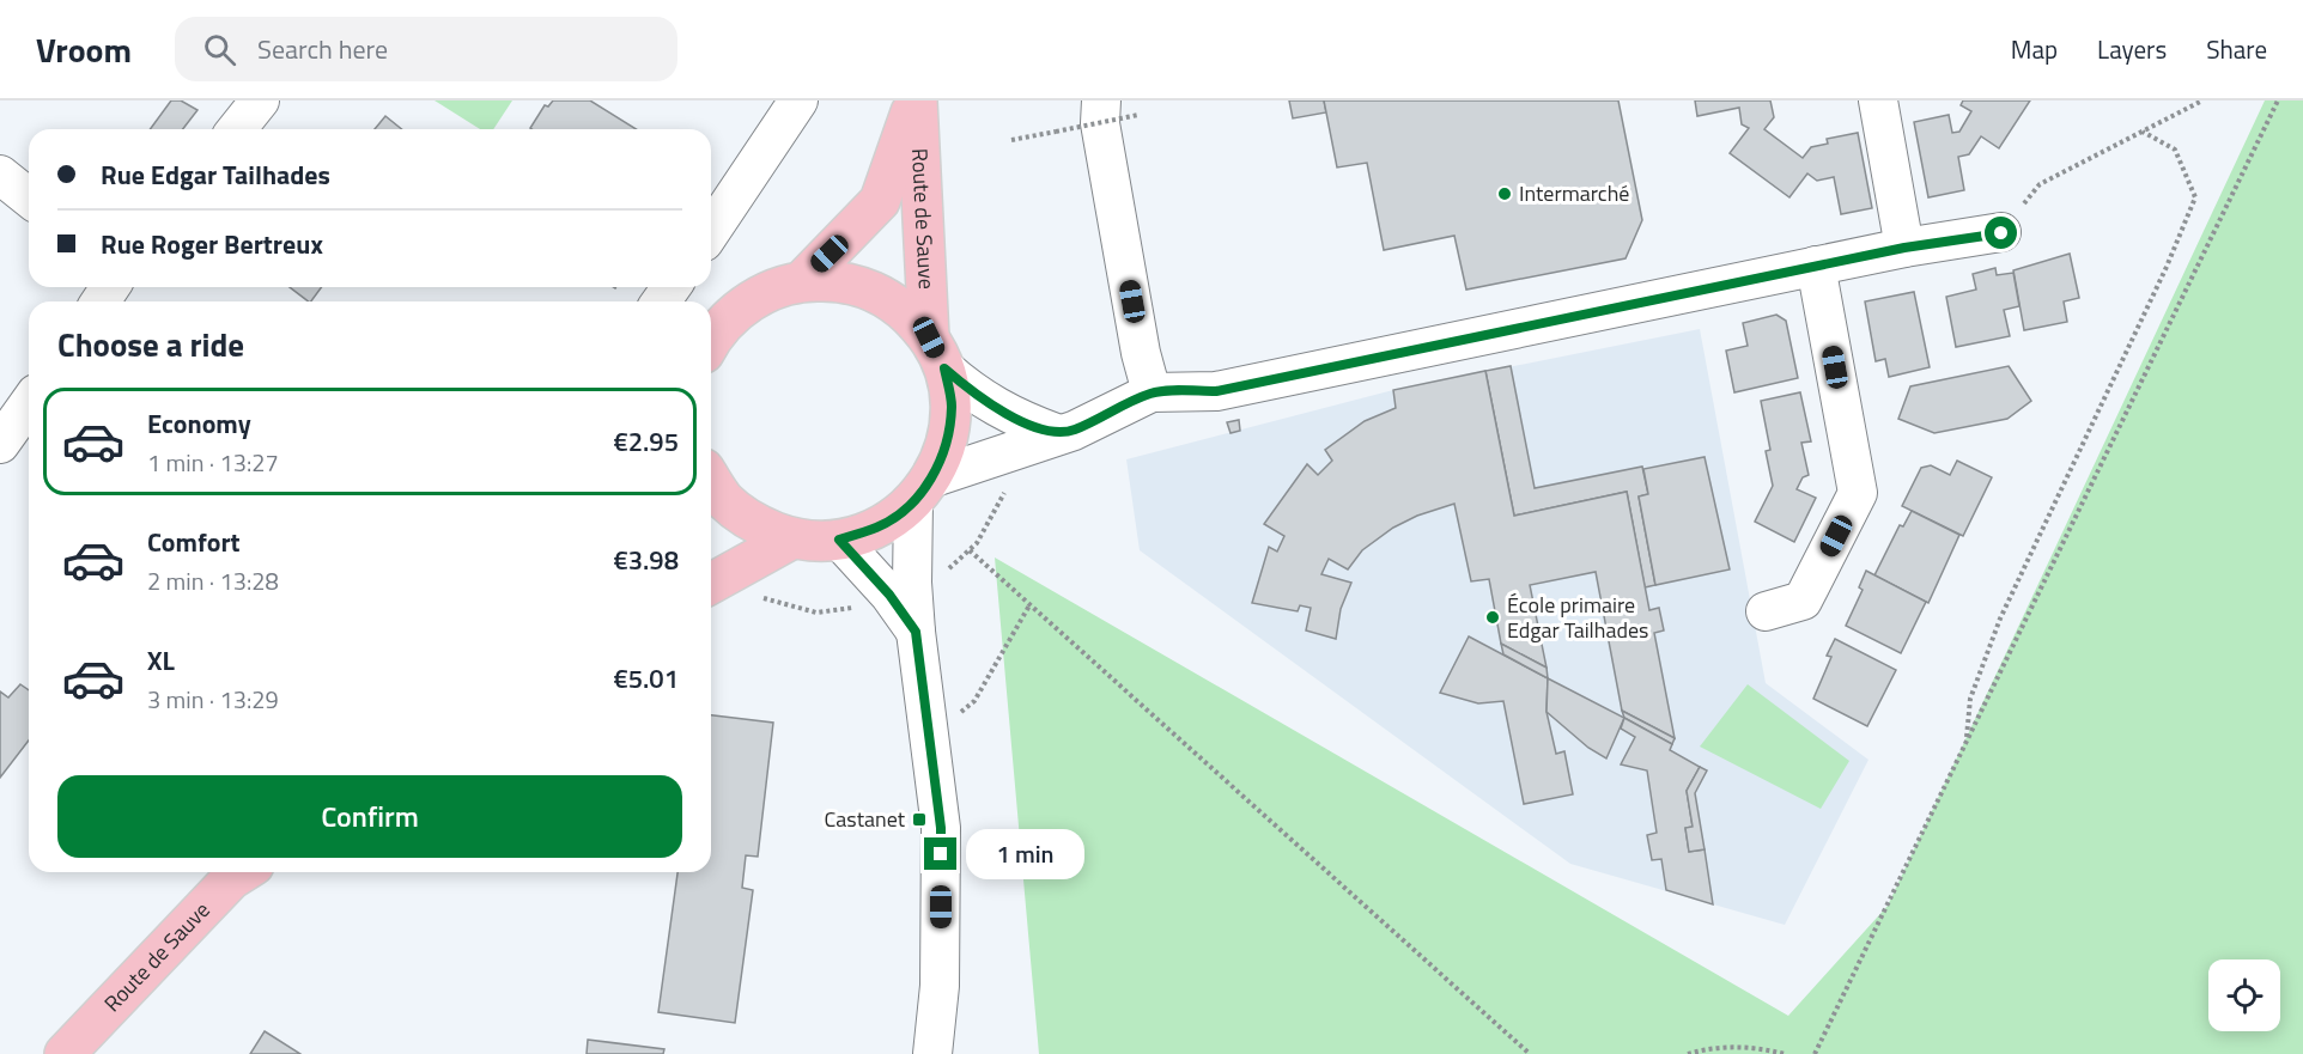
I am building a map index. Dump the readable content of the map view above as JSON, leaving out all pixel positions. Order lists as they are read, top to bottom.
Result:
{
  "streets": {
    "main road": ["Route de Sauve"]
  },
  "places": {
    "other": ["Intermarché", "École primaire Edgar Tailhades"],
    "transit": ["Castanet"]
  },
  "page": {
    "header": "Vroom",
    "search": "Search here",
    "nav": ["Map", "Layers", "Share"],
    "banner": ["Rue Edgar Tailhades", "Rue Roger Bertreux"],
    "heading": "Choose a ride",
    "list": [
      {
        "name": "Economy",
        "note": "1 min · 13:27",
        "value": "€2.95"
      },
      {
        "name": "Comfort",
        "note": "2 min · 13:28",
        "value": "€3.98"
      },
      {
        "name": "XL",
        "note": "3 min · 13:29",
        "value": "€5.01"
      }
    ],
    "buttons": "Confirm",
    "bubble": "1 min"
  }
}
